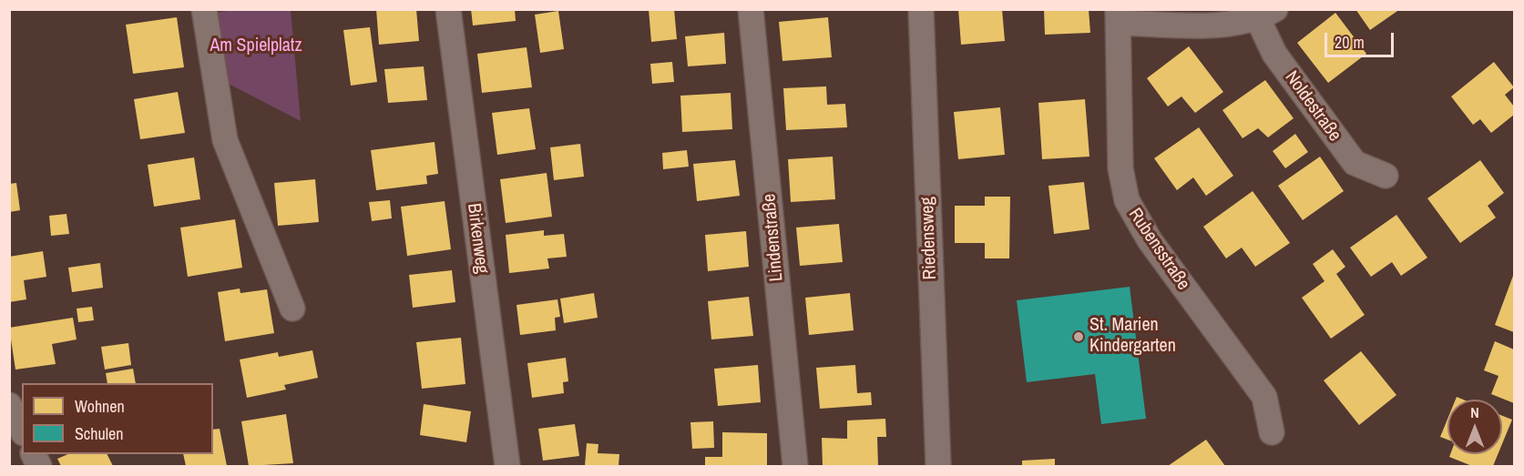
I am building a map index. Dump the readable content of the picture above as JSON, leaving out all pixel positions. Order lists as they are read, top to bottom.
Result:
{
  "streets": {
    "street": [
      "Noldestraße",
      "Lindenstraße",
      "Birkenweg",
      "Riedensweg",
      "Rubensstraße"
    ]
  },
  "parks": ["Am Spielplatz"],
  "places": ["St. Marien Kindergarten"],
  "legend": ["Wohnen", "Schulen"],
  "scale_bar": "20 m",
  "north": "top"
}
